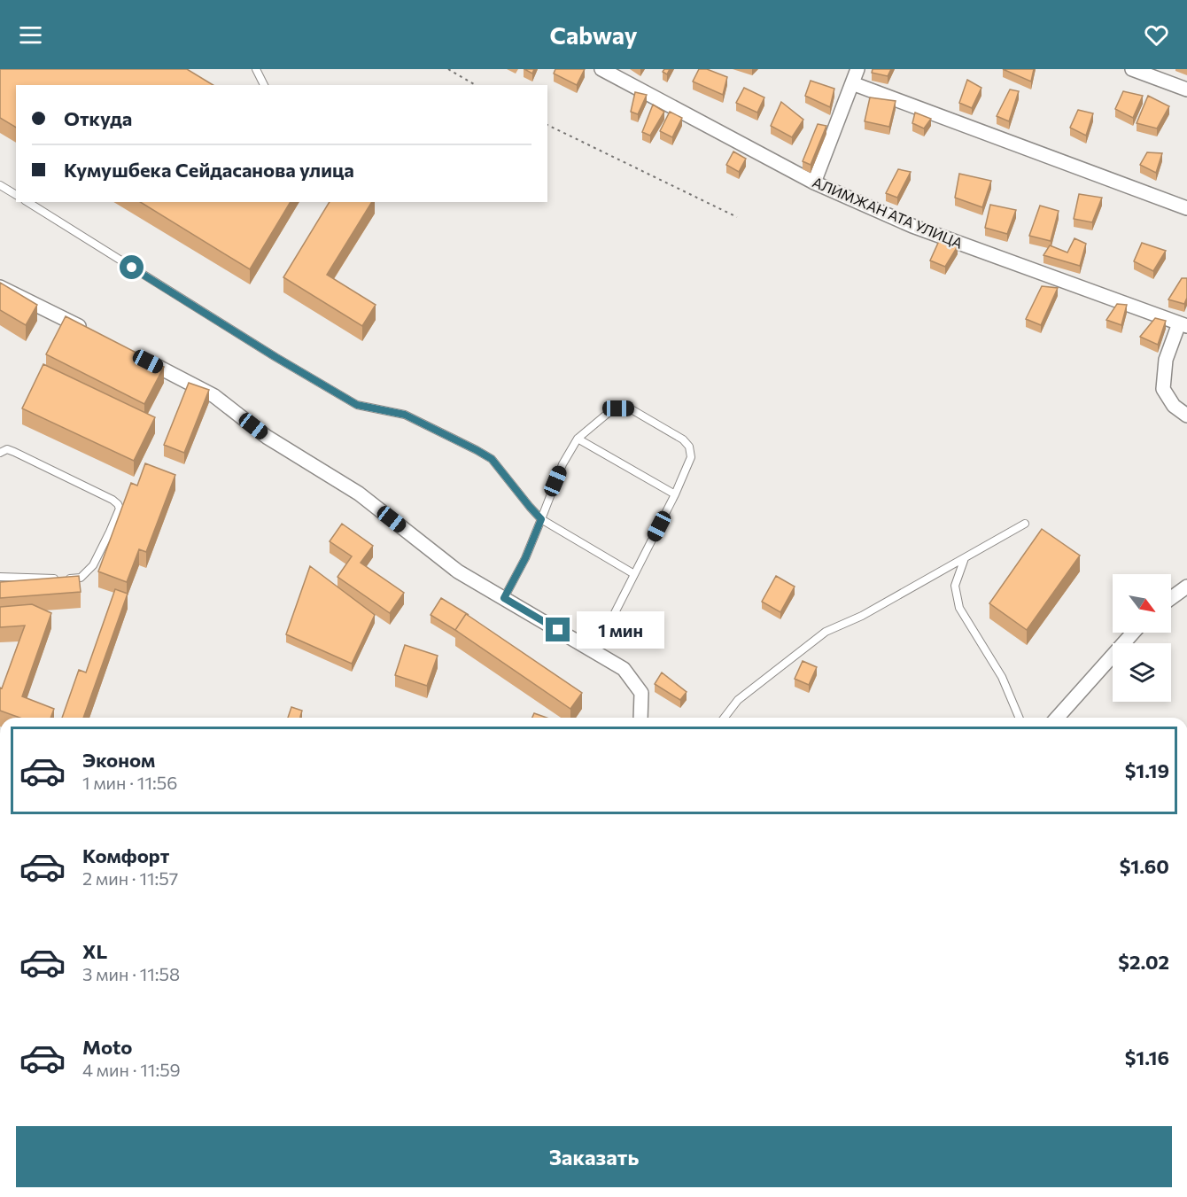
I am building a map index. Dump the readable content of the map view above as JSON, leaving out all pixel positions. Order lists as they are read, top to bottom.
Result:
{
  "streets": {
    "street": ["АЛИМЖАН АТА УЛИЦА"]
  },
  "north": "bottom right",
  "page": {
    "header": "Cabway",
    "banner": ["Откуда", "Кумушбека Сейдасанова улица"],
    "bubble": "1 мин",
    "list": [
      {
        "name": "Эконом",
        "note": "1 мин · 11:56",
        "value": "$1.19"
      },
      {
        "name": "Комфорт",
        "note": "2 мин · 11:57",
        "value": "$1.60"
      },
      {
        "name": "XL",
        "note": "3 мин · 11:58",
        "value": "$2.02"
      },
      {
        "name": "Moto",
        "note": "4 мин · 11:59",
        "value": "$1.16"
      }
    ],
    "buttons": "Заказать"
  }
}
